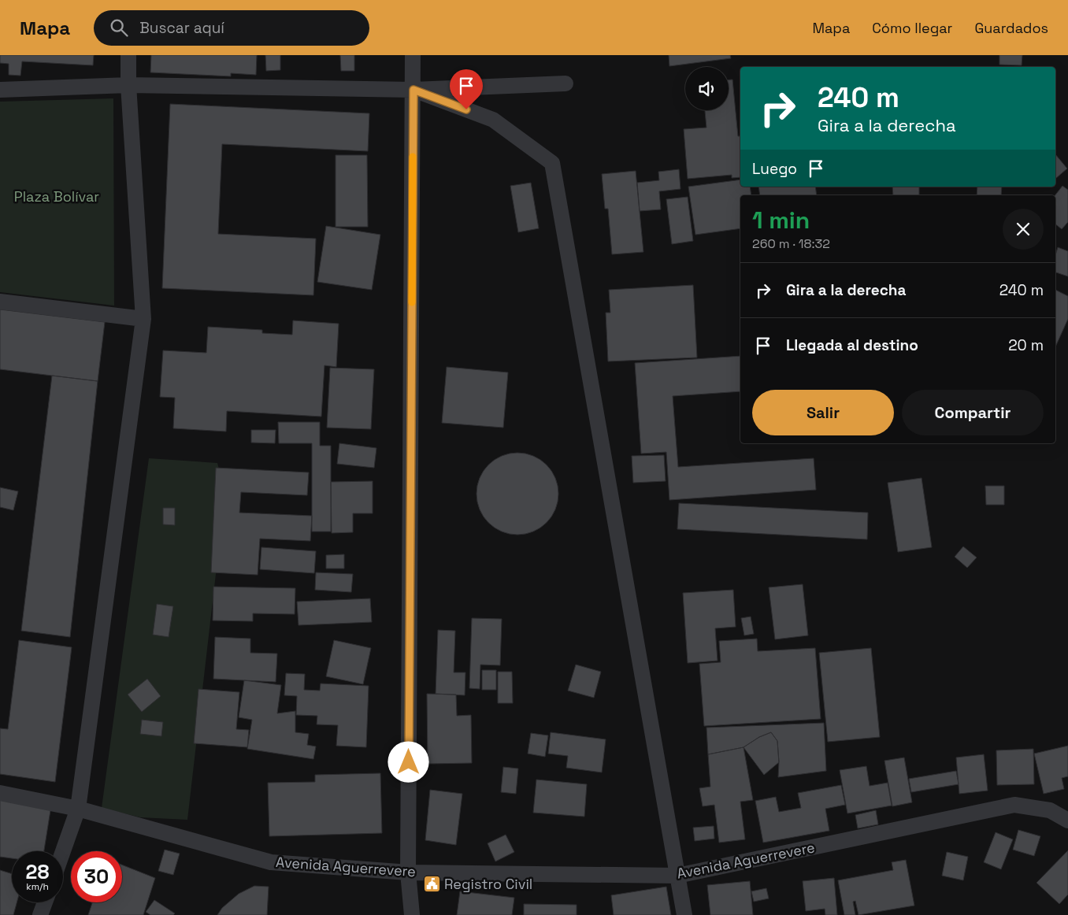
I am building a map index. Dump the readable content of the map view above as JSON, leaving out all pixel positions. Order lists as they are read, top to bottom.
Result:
{
  "streets": {
    "street": ["Avenida Aguerrevere"]
  },
  "parks": ["Plaza Bolívar"],
  "places": {
    "public building": ["Registro Civil"]
  },
  "page": {
    "header": "Mapa",
    "search": "Buscar aquí",
    "nav": ["Mapa", "Cómo llegar", "Guardados"],
    "turn": ["240 m", "Gira a la derecha"],
    "then": "Luego",
    "heading": ["1 min", "260 m · 18:32"],
    "list": [
      {
        "name": "Gira a la derecha",
        "value": "240 m"
      },
      {
        "name": "Llegada al destino",
        "value": "20 m"
      }
    ],
    "buttons": ["Salir", "Compartir"],
    "speed": "28 km/h",
    "limit": "30"
  }
}
